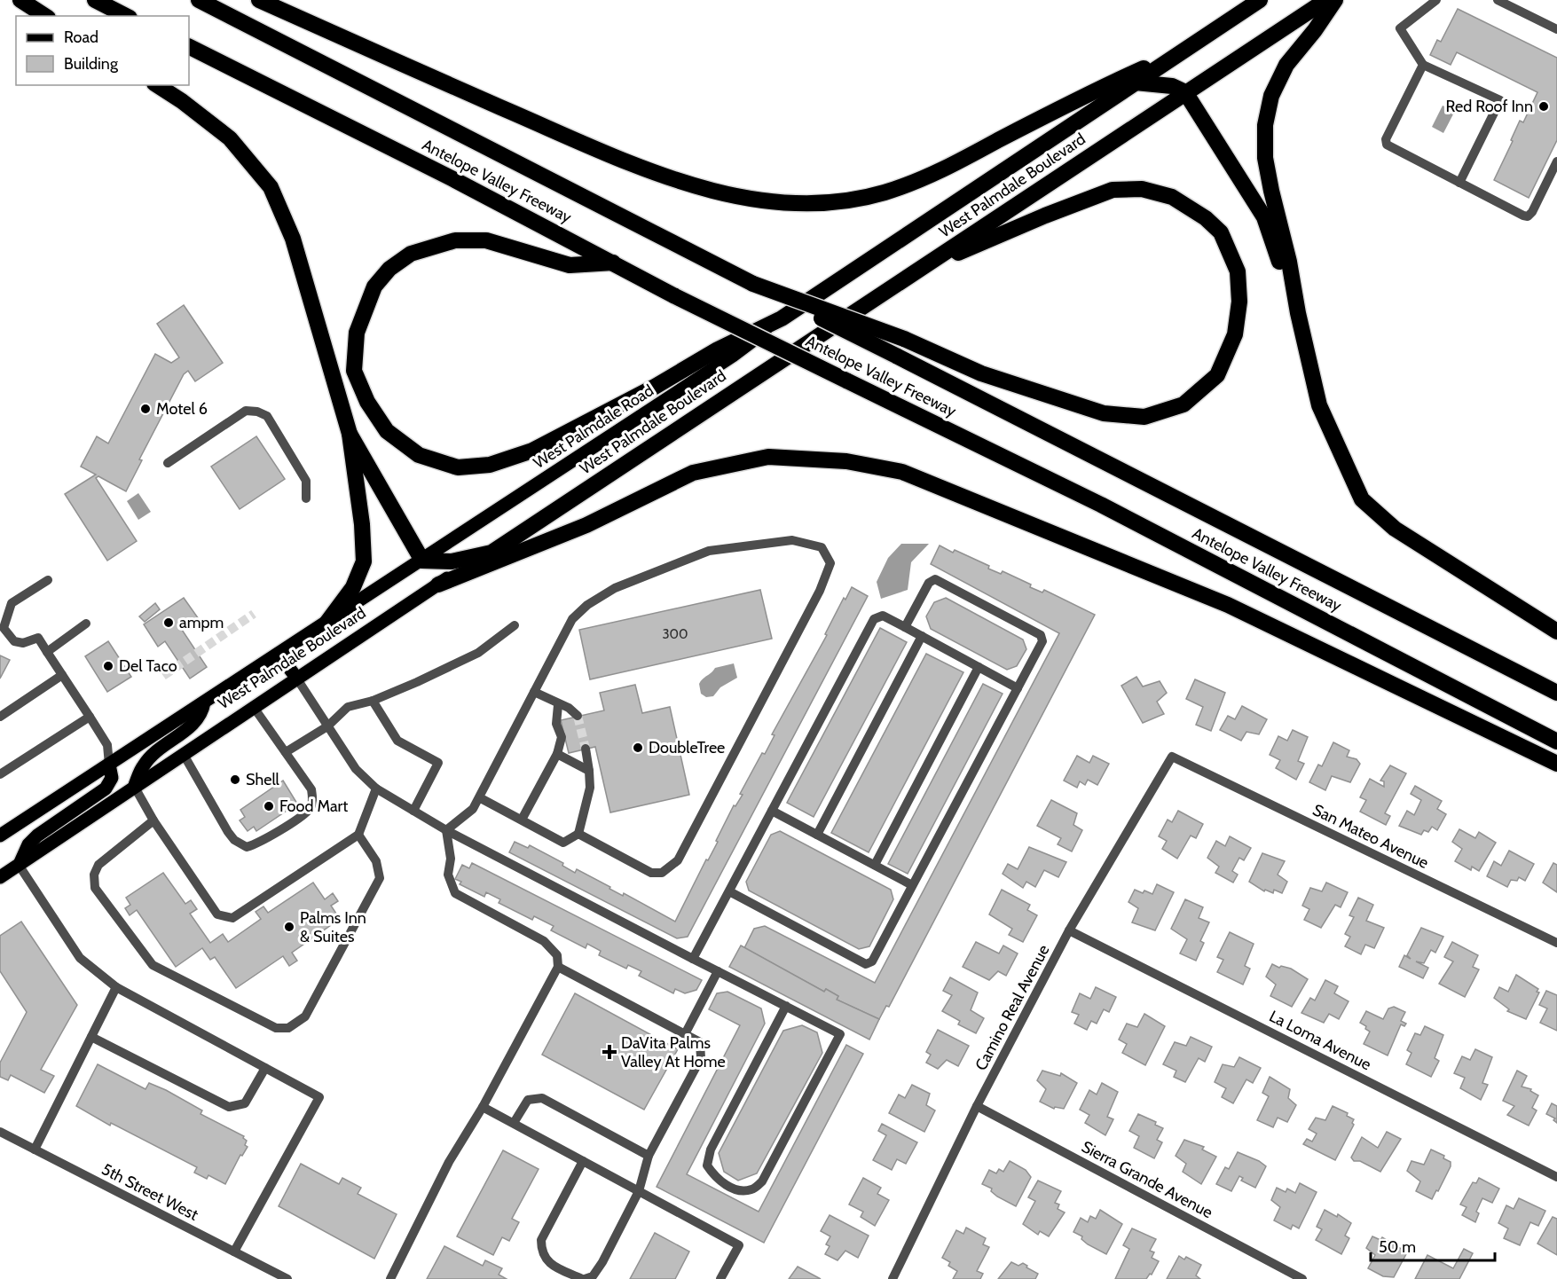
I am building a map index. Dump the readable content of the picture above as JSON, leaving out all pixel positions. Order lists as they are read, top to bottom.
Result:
{
  "streets": {
    "highway": ["Antelope Valley Freeway", "West Palmdale Boulevard"],
    "main road": ["West Palmdale Road"],
    "street": [
      "San Mateo Avenue",
      "Camino Real Avenue",
      "La Loma Avenue",
      "Sierra Grande Avenue",
      "5th Street West"
    ]
  },
  "crossings": [
    ["Antelope Valley Freeway", "West Palmdale Boulevard"],
    ["West Palmdale Boulevard", "West Palmdale Road"],
    ["San Mateo Avenue", "Camino Real Avenue"],
    ["Camino Real Avenue", "La Loma Avenue"],
    ["Camino Real Avenue", "Sierra Grande Avenue"]
  ],
  "places": {
    "other": [
      "Red Roof Inn",
      "Motel 6",
      "ampm",
      "Del Taco",
      "DoubleTree",
      "Shell",
      "Food Mart",
      "Palms Inn & Suites"
    ],
    "health": ["DaVita Palms Valley At Home"]
  },
  "house_numbers": ["300"],
  "legend": ["Road", "Building"],
  "scale_bar": "50 m"
}
